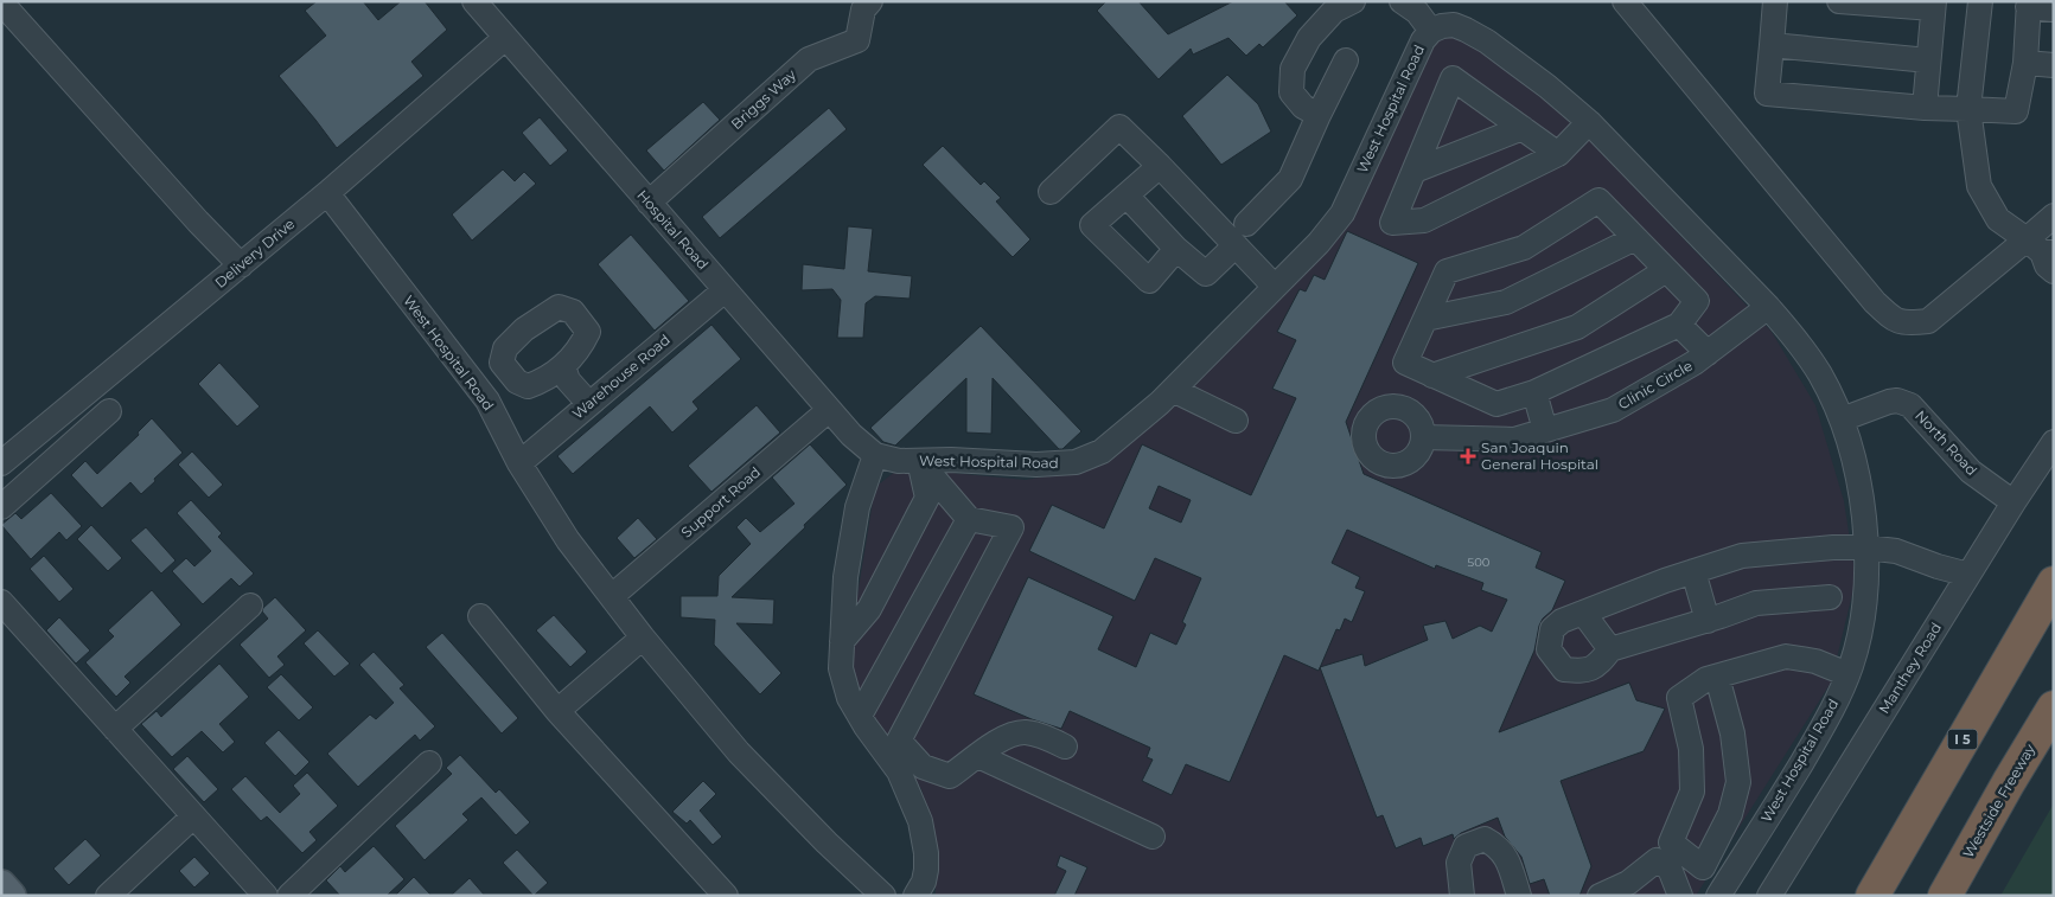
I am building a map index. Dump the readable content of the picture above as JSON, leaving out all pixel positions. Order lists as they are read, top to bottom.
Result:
{
  "streets": {
    "highway": ["I 5", "Westside Freeway"],
    "street": [
      "Briggs Way",
      "West Hospital Road",
      "Hospital Road",
      "Delivery Drive",
      "Warehouse Road",
      "Clinic Circle",
      "North Road",
      "Support Road",
      "Manthey Road"
    ]
  },
  "crossings": [
    ["Briggs Way", "Hospital Road"],
    ["West Hospital Road", "Hospital Road"],
    ["West Hospital Road", "Delivery Drive"],
    ["West Hospital Road", "Warehouse Road"],
    ["West Hospital Road", "Clinic Circle"],
    ["West Hospital Road", "North Road"],
    ["West Hospital Road", "Support Road"],
    ["Hospital Road", "Delivery Drive"],
    ["Hospital Road", "Warehouse Road"],
    ["Hospital Road", "Support Road"],
    ["North Road", "Manthey Road"]
  ],
  "places": {
    "health": ["San Joaquin General Hospital"]
  },
  "house_numbers": ["500"]
}
